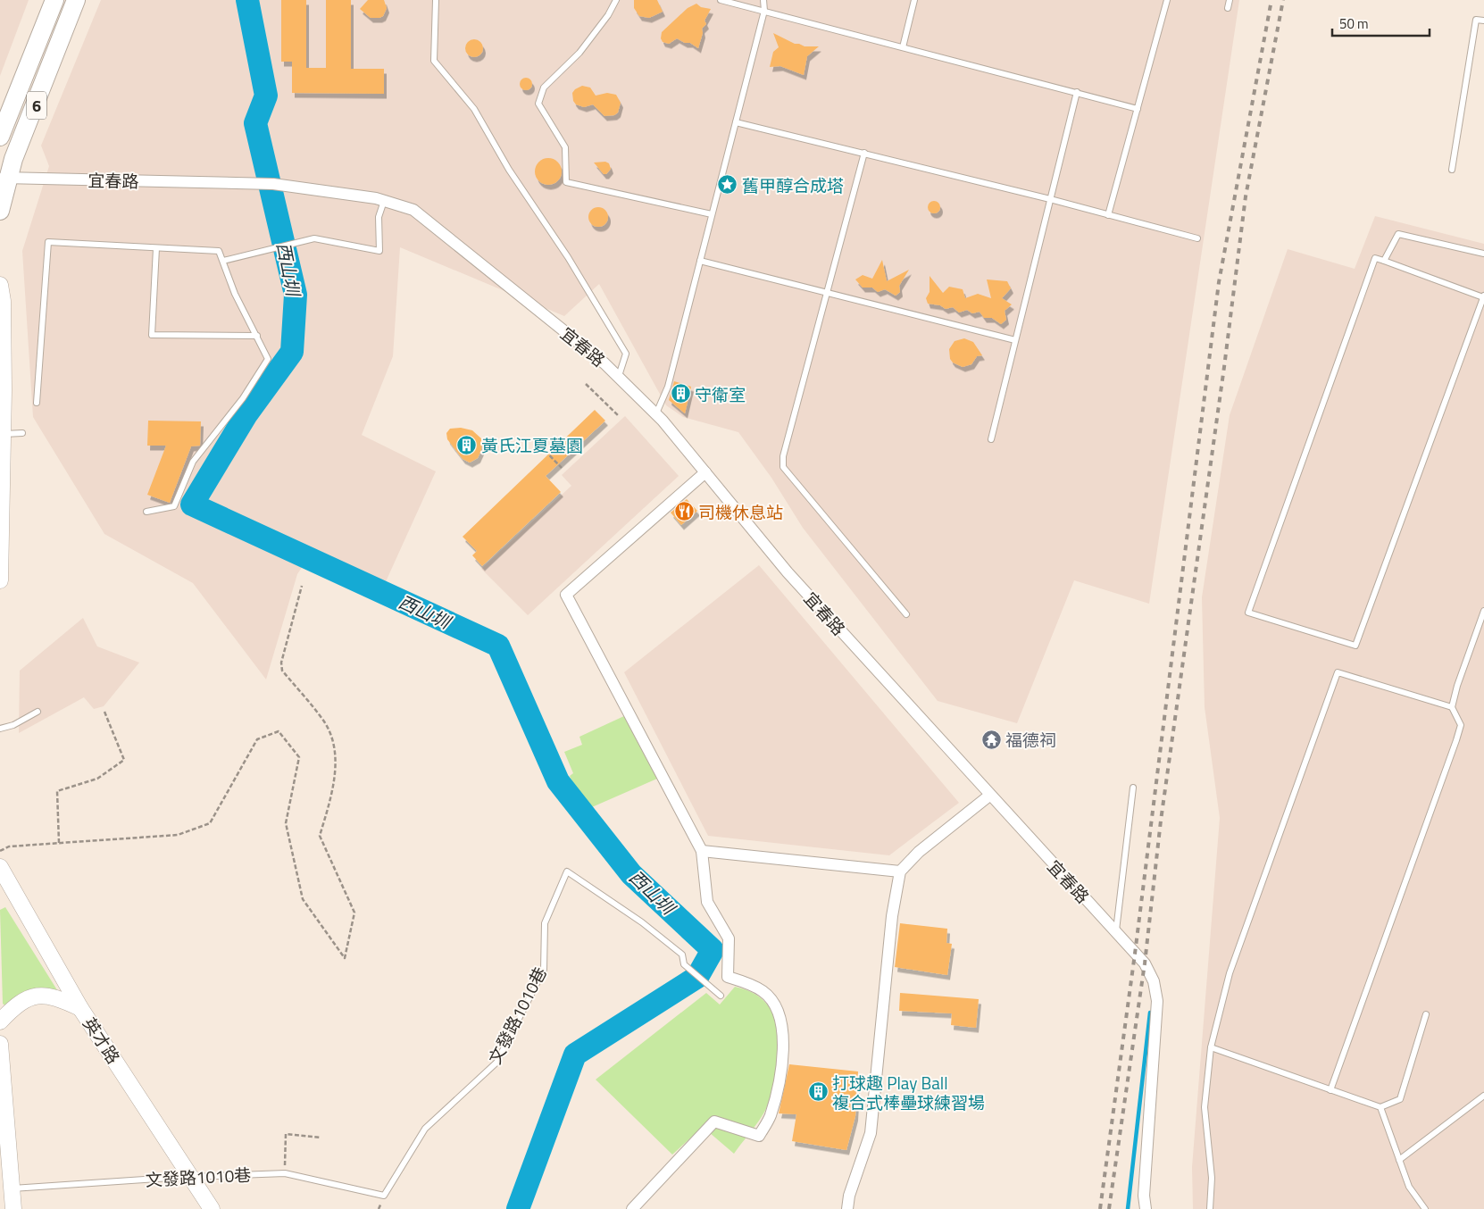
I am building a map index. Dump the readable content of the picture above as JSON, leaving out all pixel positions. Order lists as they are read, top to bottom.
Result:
{
  "streets": {
    "main road": ["6"],
    "street": ["宜春路", "英才路"],
    "lane": ["文發路1010巷"]
  },
  "crossings": [
    ["6", "宜春路"],
    ["文發路1010巷", "英才路"]
  ],
  "water": ["西山圳"],
  "places": {
    "place": ["舊甲醇合成塔"],
    "building": ["守衛室", "黃氏江夏墓園", "打球趣 Play Ball 複合式棒壘球練習場"],
    "restaurant": ["司機休息站"],
    "temple": ["福德祠"]
  },
  "scale_bar": "50 m"
}
